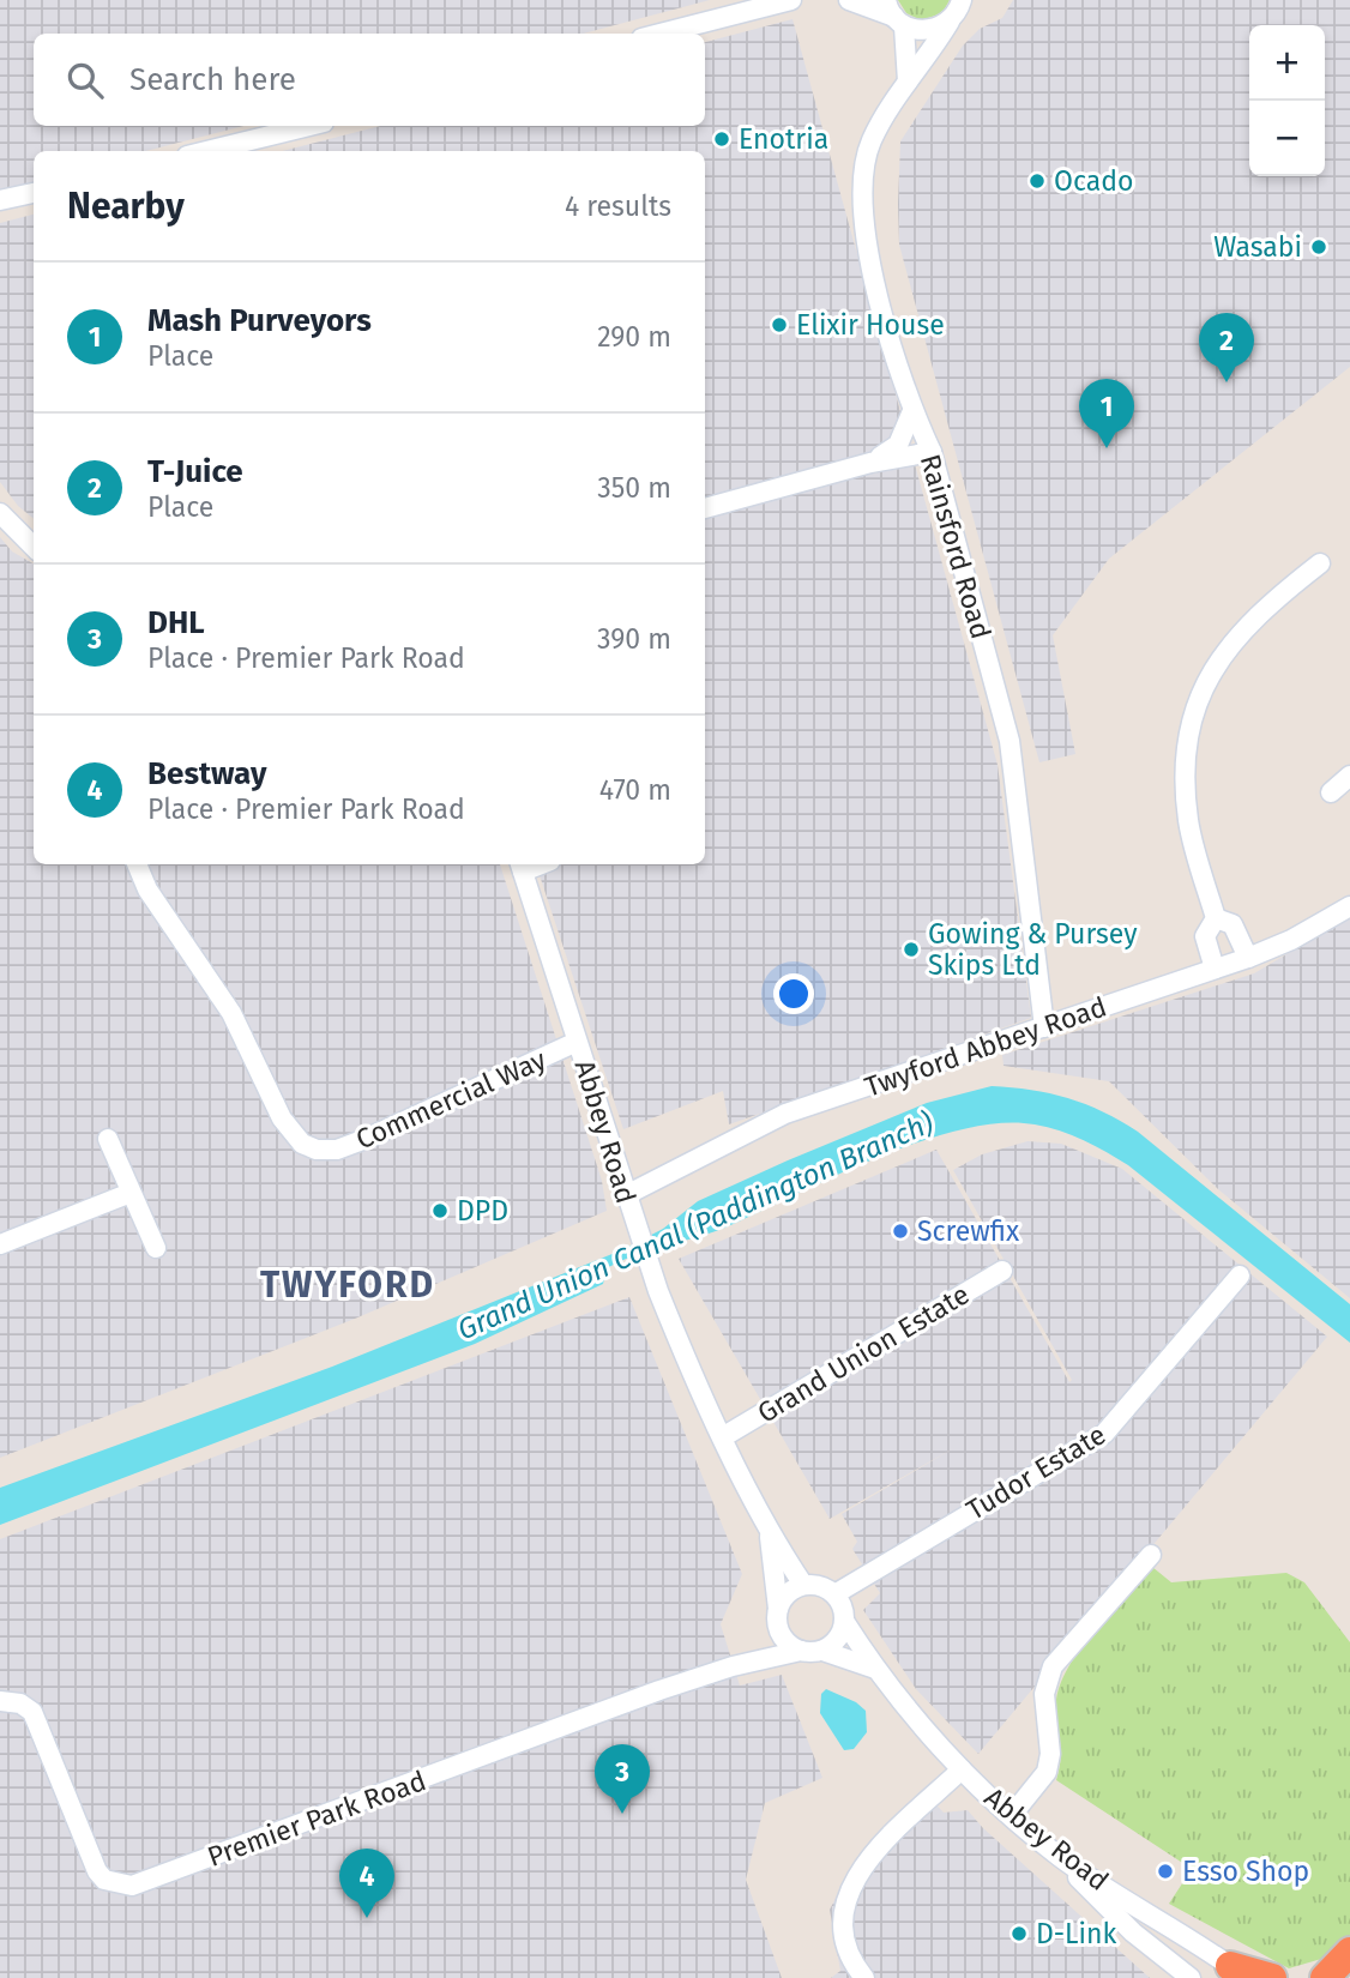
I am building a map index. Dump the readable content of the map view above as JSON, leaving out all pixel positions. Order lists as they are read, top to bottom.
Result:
{
  "streets": {
    "street": [
      "Rainsford Road",
      "Twyford Abbey Road",
      "Commercial Way",
      "Abbey Road",
      "Grand Union Estate",
      "Tudor Estate",
      "Premier Park Road"
    ]
  },
  "crossings": [
    ["Rainsford Road", "Twyford Abbey Road"],
    ["Twyford Abbey Road", "Abbey Road"],
    ["Commercial Way", "Abbey Road"],
    ["Abbey Road", "Grand Union Estate"],
    ["Abbey Road", "Tudor Estate"],
    ["Abbey Road", "Premier Park Road"],
    ["Tudor Estate", "Premier Park Road"]
  ],
  "districts": ["TWYFORD"],
  "water": ["Grand Union Canal (Paddington Branch)"],
  "places": [
    "Enotria",
    "Ocado",
    "Wasabi",
    "Elixir House",
    "Gowing & Pursey Skips Ltd",
    "DPD",
    "Screwfix",
    "Esso Shop",
    "D-Link"
  ],
  "page": {
    "map_buttons": ["+", "−"],
    "search": "Search here",
    "heading": ["Nearby", "4 results"],
    "list": [
      {
        "mark": "1",
        "name": "Mash Purveyors",
        "note": "Place",
        "value": "290 m"
      },
      {
        "mark": "2",
        "name": "T-Juice",
        "note": "Place",
        "value": "350 m"
      },
      {
        "mark": "3",
        "name": "DHL",
        "note": "Place · Premier Park Road",
        "value": "390 m"
      },
      {
        "mark": "4",
        "name": "Bestway",
        "note": "Place · Premier Park Road",
        "value": "470 m"
      }
    ],
    "pins": [
      "2",
      "1",
      "3",
      "4"
    ]
  }
}
